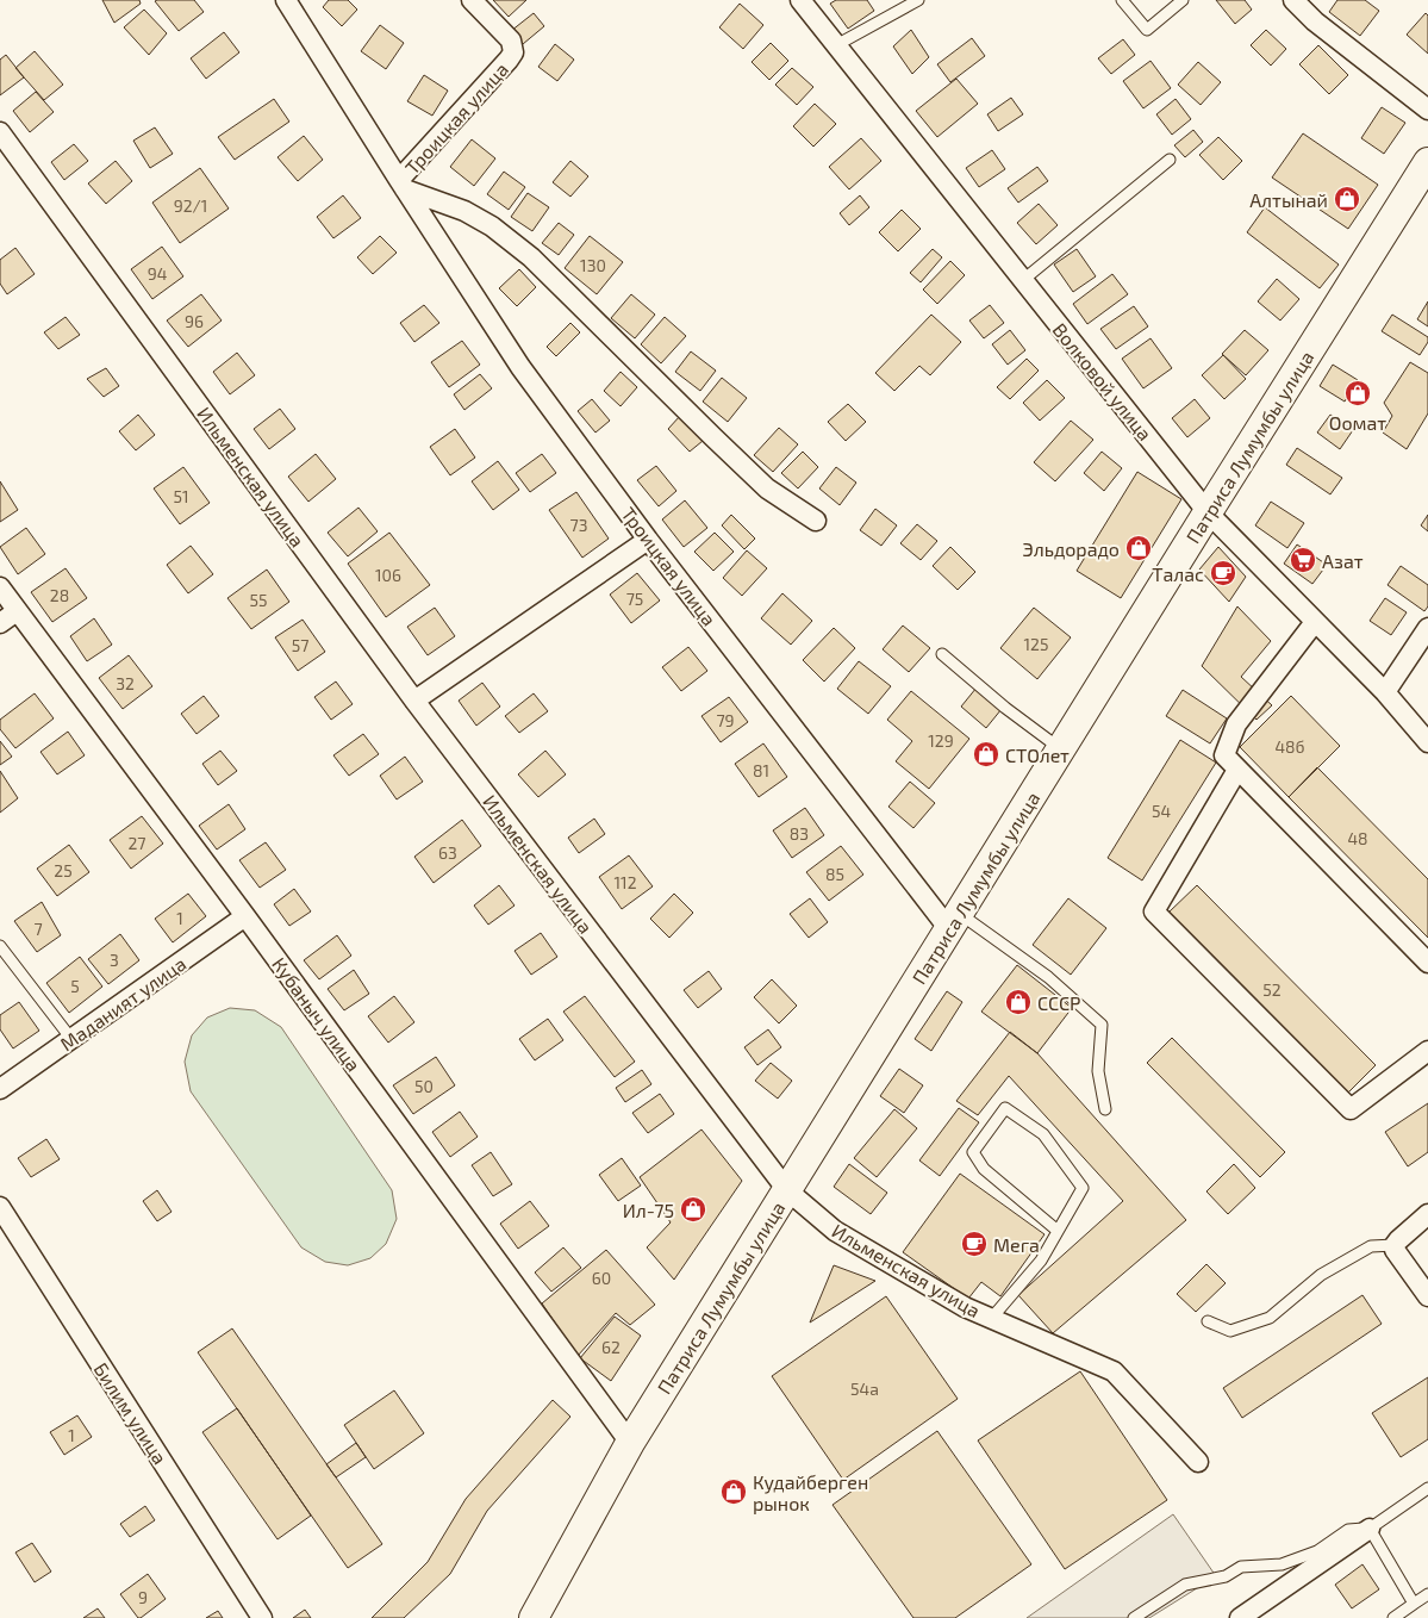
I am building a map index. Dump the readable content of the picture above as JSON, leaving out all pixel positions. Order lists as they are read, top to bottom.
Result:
{
  "streets": {
    "street": [
      "Троицкая улица",
      "Волковой улица",
      "Патриса Лумумбы улица",
      "Ильменская улица",
      "Маданият улица",
      "Кубаныч улица",
      "Билим улица"
    ]
  },
  "crossings": [
    ["Троицкая улица", "Патриса Лумумбы улица"],
    ["Волковой улица", "Патриса Лумумбы улица"],
    ["Патриса Лумумбы улица", "Ильменская улица"],
    ["Патриса Лумумбы улица", "Кубаныч улица"],
    ["Маданият улица", "Кубаныч улица"]
  ],
  "places": {
    "shop": [
      "Алтынай",
      "Оомат",
      "Эльдорадо",
      "СТОлет",
      "СССР",
      "Ил-75",
      "Кудайберген рынок"
    ],
    "supermarket": ["Азат"],
    "cafe": ["Талас", "Мега"]
  },
  "house_numbers": [
    "92/1",
    "130",
    "94",
    "96",
    "51",
    "73",
    "106",
    "28",
    "75",
    "55",
    "125",
    "57",
    "32",
    "79",
    "129",
    "48б",
    "81",
    "54",
    "83",
    "48",
    "27",
    "63",
    "25",
    "85",
    "112",
    "1",
    "7",
    "3",
    "5",
    "52",
    "50",
    "60",
    "62",
    "54а",
    "1",
    "9"
  ]
}
